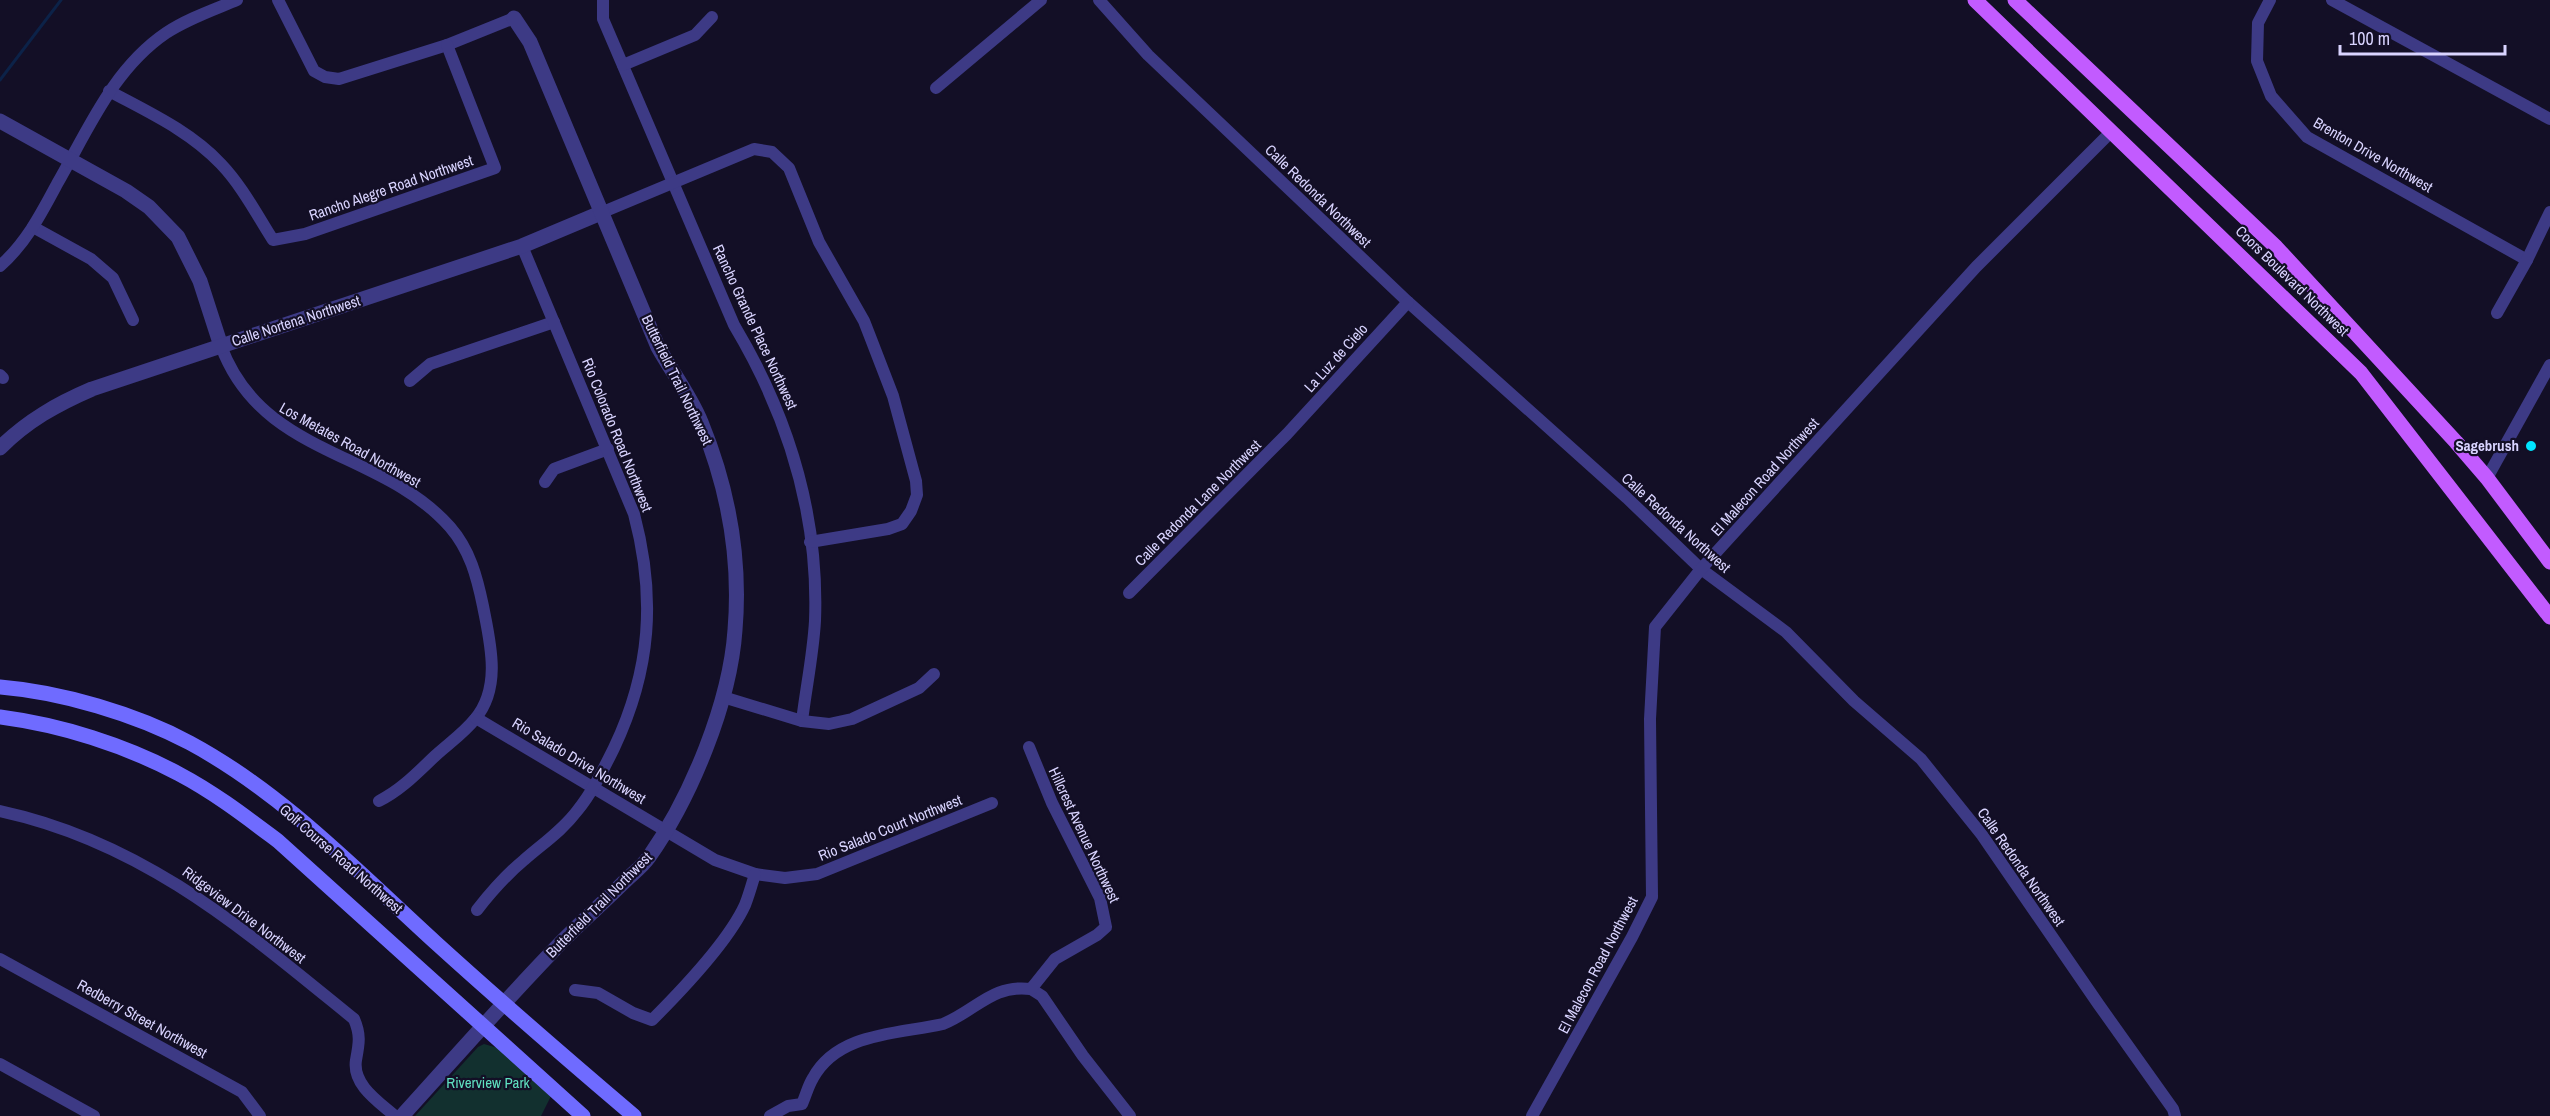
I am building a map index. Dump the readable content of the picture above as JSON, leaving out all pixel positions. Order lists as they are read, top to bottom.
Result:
{
  "streets": {
    "main road": ["Coors Boulevard Northwest", "Golf Course Road Northwest"],
    "street": [
      "Brenton Drive Northwest",
      "Rancho Alegre Road Northwest",
      "Calle Redonda Northwest",
      "Calle Nortena Northwest",
      "Rancho Grande Place Northwest",
      "La Luz de Cielo",
      "Butterfield Trail Northwest",
      "Rio Colorado Road Northwest",
      "Los Metates Road Northwest",
      "El Malecon Road Northwest",
      "Calle Redonda Lane Northwest",
      "Rio Salado Drive Northwest",
      "Rio Salado Court Northwest",
      "Hillcrest Avenue Northwest",
      "Ridgeview Drive Northwest",
      "Redberry Street Northwest"
    ]
  },
  "crossings": [
    ["Calle Redonda Northwest", "La Luz de Cielo"],
    ["Calle Redonda Northwest", "El Malecon Road Northwest"],
    ["Coors Boulevard Northwest", "El Malecon Road Northwest"],
    ["Calle Nortena Northwest", "Butterfield Trail Northwest"],
    ["Calle Nortena Northwest", "Rio Colorado Road Northwest"],
    ["Calle Nortena Northwest", "Los Metates Road Northwest"],
    ["La Luz de Cielo", "Calle Redonda Lane Northwest"],
    ["Butterfield Trail Northwest", "Rio Salado Drive Northwest"],
    ["Butterfield Trail Northwest", "Rio Salado Court Northwest"],
    ["Butterfield Trail Northwest", "Golf Course Road Northwest"],
    ["Rio Colorado Road Northwest", "Rio Salado Drive Northwest"],
    ["Los Metates Road Northwest", "Rio Salado Drive Northwest"],
    ["Rio Salado Drive Northwest", "Rio Salado Court Northwest"]
  ],
  "parks": ["Riverview Park"],
  "places": ["Sagebrush"],
  "scale_bar": "100 m"
}
